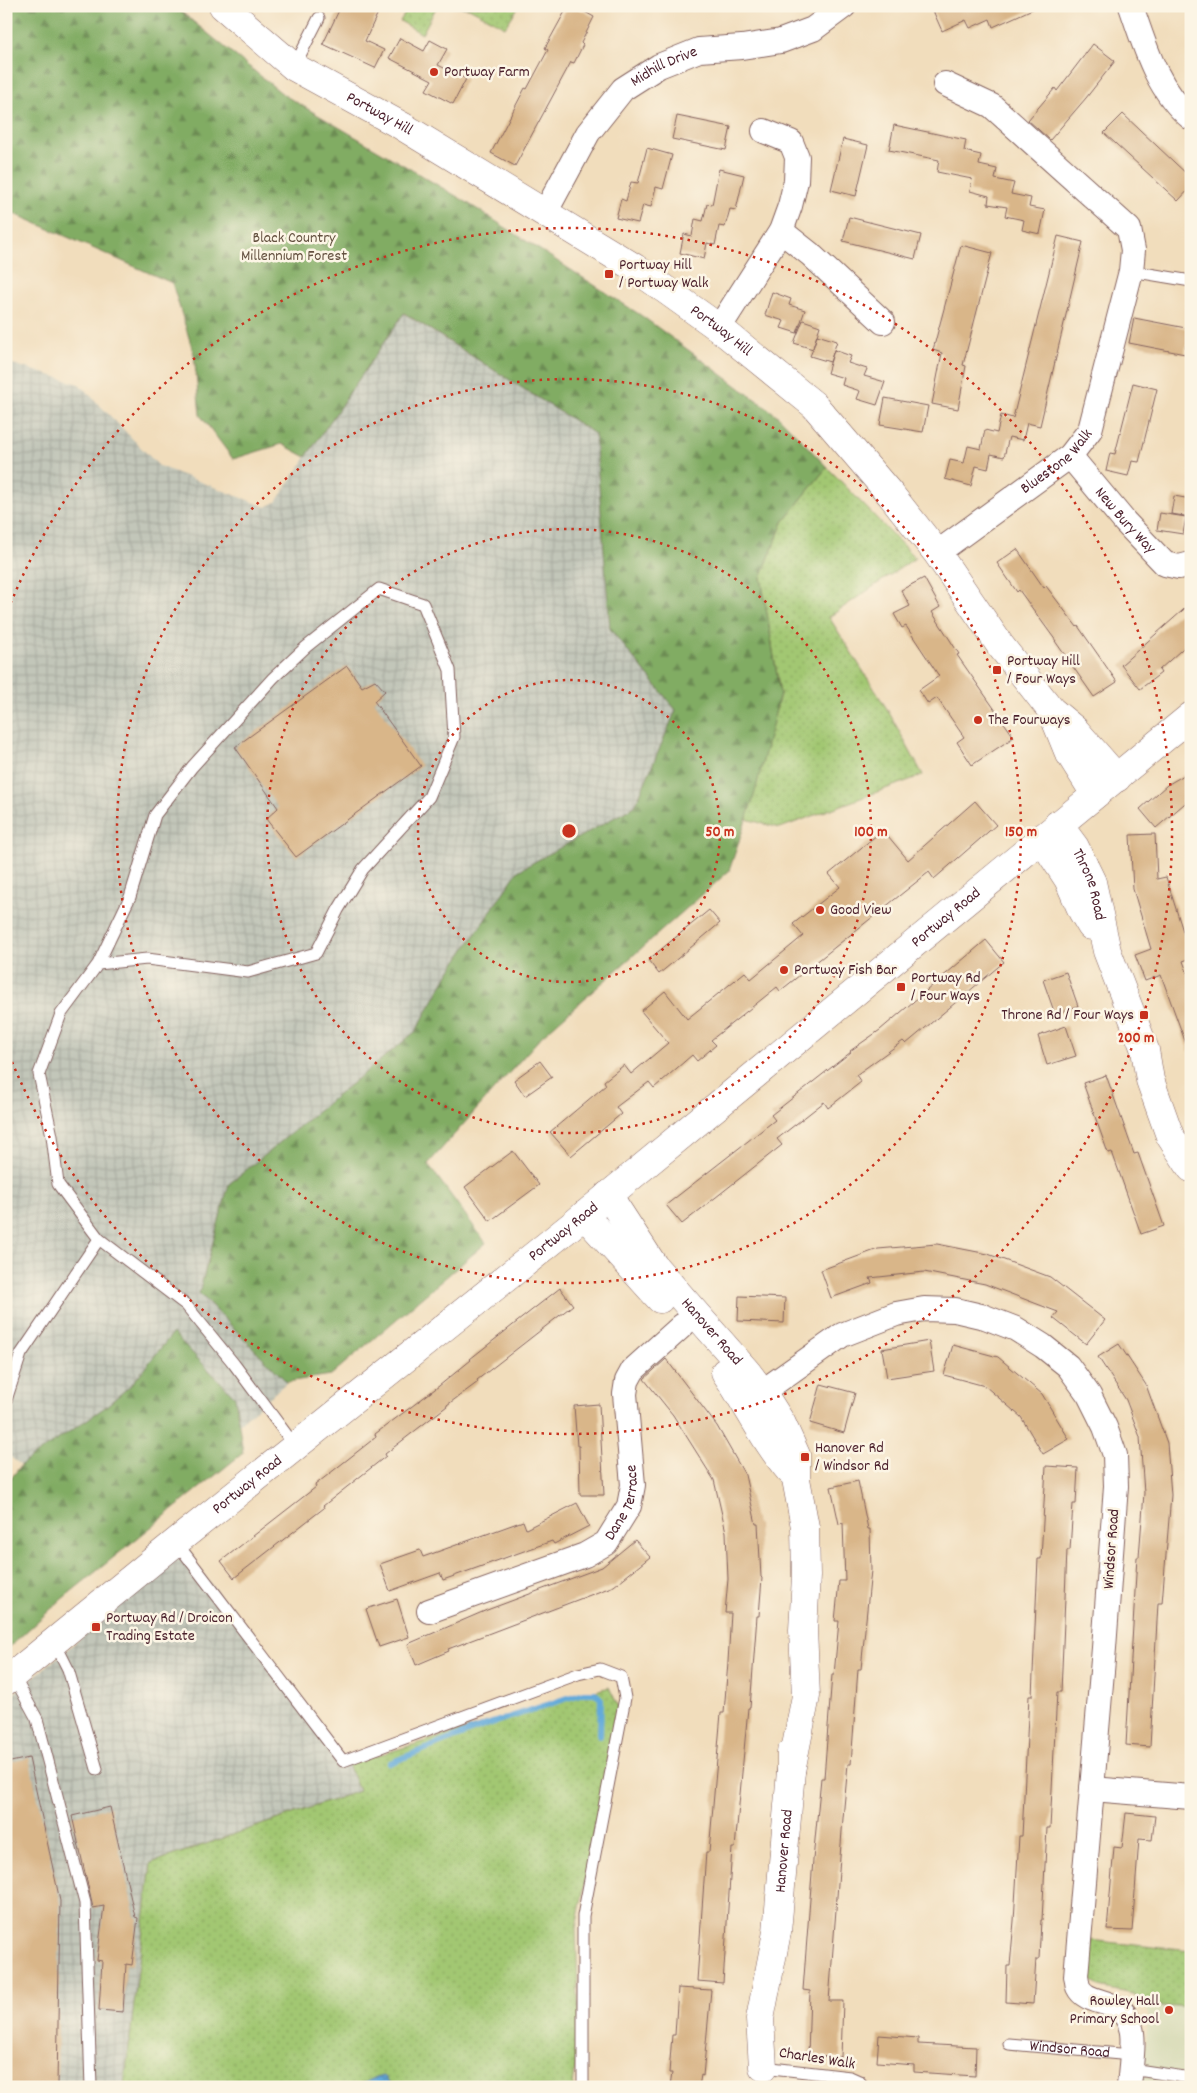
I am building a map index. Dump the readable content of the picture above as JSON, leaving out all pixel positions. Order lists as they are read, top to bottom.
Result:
{
  "streets": {
    "street": [
      "Midhill Drive",
      "Portway Hill",
      "Bluestone Walk",
      "New Bury Way",
      "Throne Road",
      "Portway Road",
      "Hanover Road",
      "Dane Terrace",
      "Windsor Road"
    ],
    "lane": ["Charles Walk"]
  },
  "crossings": [
    ["Midhill Drive", "Portway Hill"],
    ["Portway Hill", "Bluestone Walk"],
    ["Portway Hill", "Portway Road"],
    ["Bluestone Walk", "New Bury Way"],
    ["Throne Road", "Portway Road"],
    ["Portway Road", "Hanover Road"],
    ["Hanover Road", "Dane Terrace"],
    ["Hanover Road", "Windsor Road"],
    ["Hanover Road", "Charles Walk"]
  ],
  "parks": ["Black Country Millennium Forest"],
  "places": {
    "other": [
      "Portway Farm",
      "The Fourways",
      "Good View",
      "Portway Fish Bar",
      "Rowley Hall Primary School"
    ],
    "transit": [
      "Portway Hill / Portway Walk",
      "Portway Hill / Four Ways",
      "Portway Rd / Four Ways",
      "Throne Rd / Four Ways",
      "Hanover Rd / Windsor Rd",
      "Portway Rd / Droicon Trading Estate"
    ]
  },
  "rings": [
    "50 m",
    "100 m",
    "150 m",
    "200 m"
  ]
}
